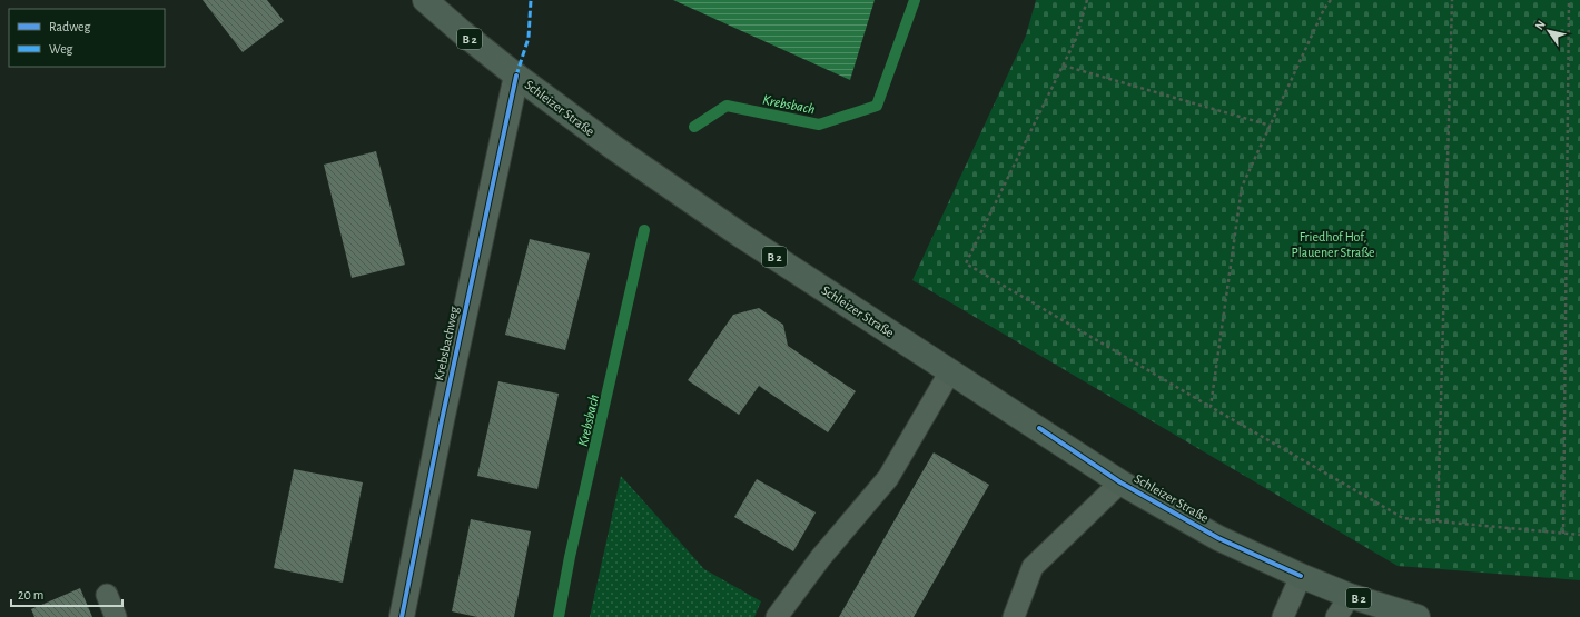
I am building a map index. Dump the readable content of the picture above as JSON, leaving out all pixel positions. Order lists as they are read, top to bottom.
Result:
{
  "streets": {
    "main road": ["B 2", "Schleizer Straße"],
    "street": ["Krebsbachweg"]
  },
  "crossings": [
    ["Schleizer Straße", "Krebsbachweg"]
  ],
  "water": ["Krebsbach"],
  "parks": ["Friedhof Hof, Plauener Straße"],
  "legend": ["Radweg", "Weg"],
  "scale_bar": "20 m",
  "north": "top left"
}
